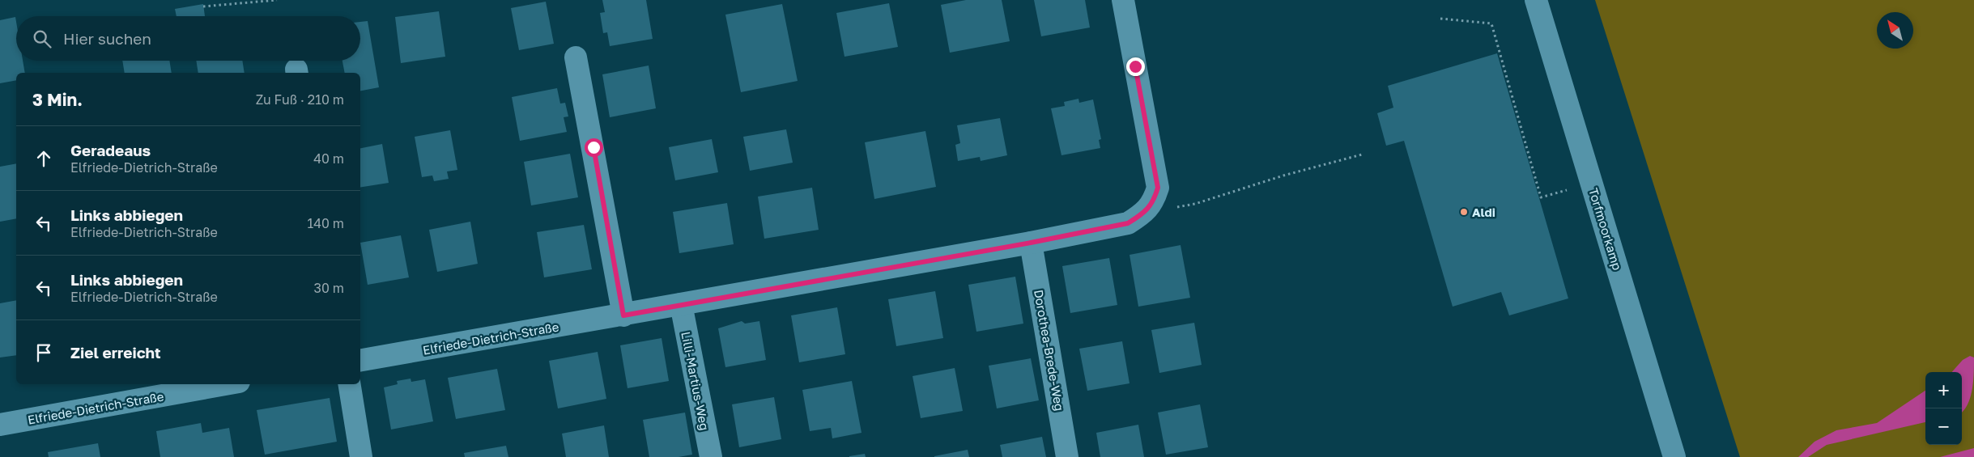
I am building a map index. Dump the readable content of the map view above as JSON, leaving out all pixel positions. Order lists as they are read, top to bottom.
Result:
{
  "streets": {
    "street": [
      "Torfmoorkamp",
      "Elfriede-Dietrich-Straße",
      "Dorothea-Brede-Weg",
      "Lilli-Martius-Weg"
    ]
  },
  "crossings": [
    ["Elfriede-Dietrich-Straße", "Dorothea-Brede-Weg"],
    ["Elfriede-Dietrich-Straße", "Lilli-Martius-Weg"]
  ],
  "places": ["Aldi"],
  "north": "top left",
  "page": {
    "search": "Hier suchen",
    "heading": ["3 Min.", "Zu Fuß · 210 m"],
    "list": [
      ["Geradeaus", "Elfriede-Dietrich-Straße", "40 m"],
      ["Links abbiegen", "Elfriede-Dietrich-Straße", "140 m"],
      ["Links abbiegen", "Elfriede-Dietrich-Straße", "30 m"],
      "Ziel erreicht"
    ],
    "map_buttons": ["+", "−"]
  }
}
